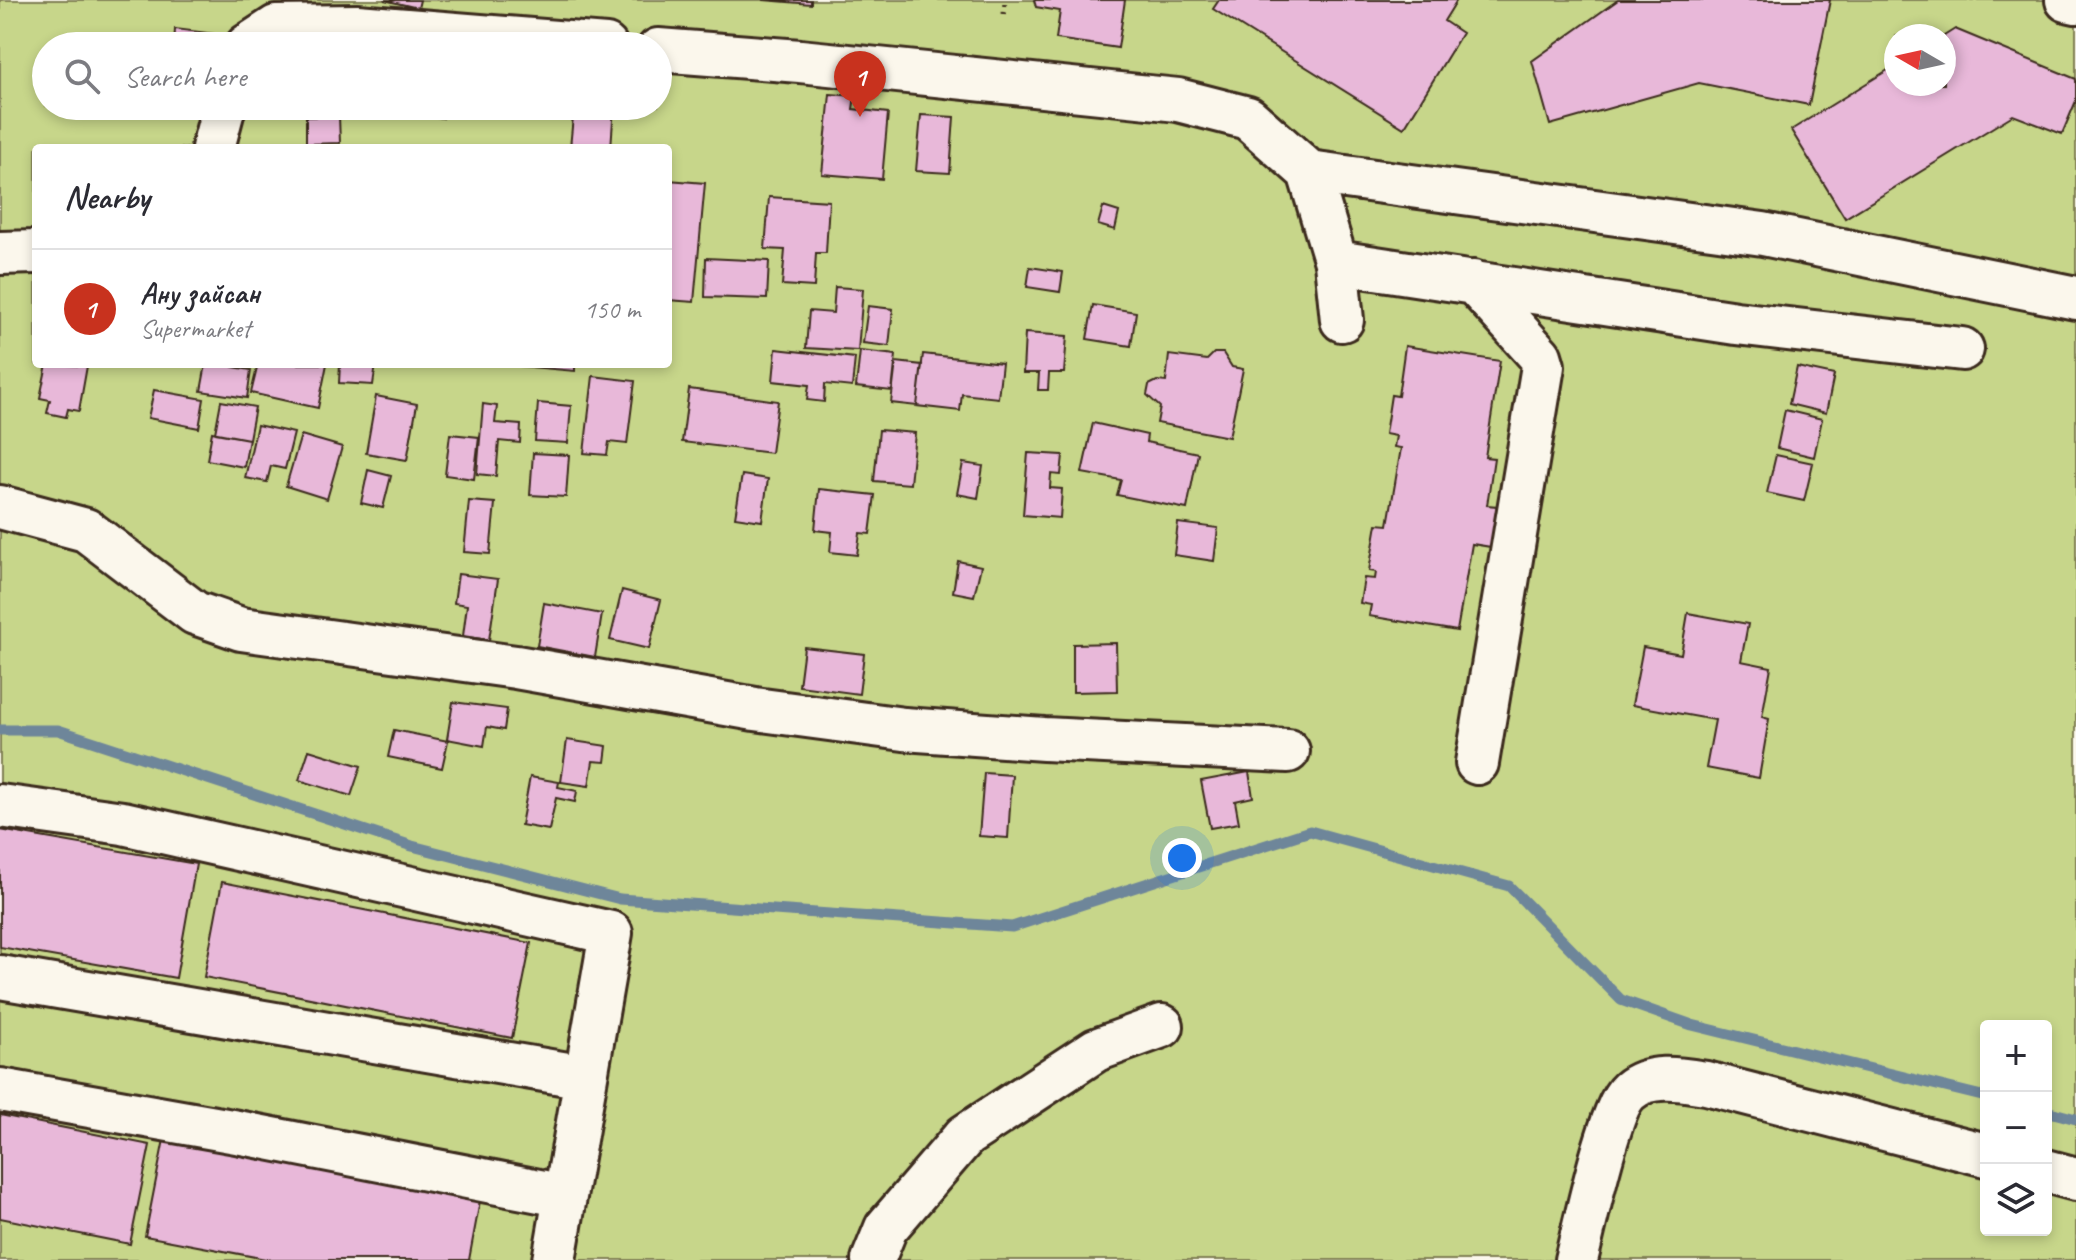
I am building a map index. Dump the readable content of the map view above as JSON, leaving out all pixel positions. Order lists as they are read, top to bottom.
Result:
{
  "north": "left",
  "page": {
    "search": "Search here",
    "pins": "1",
    "heading": "Nearby",
    "list": [
      {
        "mark": "1",
        "name": "Ану зайсан",
        "note": "Supermarket",
        "value": "150 m"
      }
    ],
    "map_buttons": ["+", "−"]
  }
}
